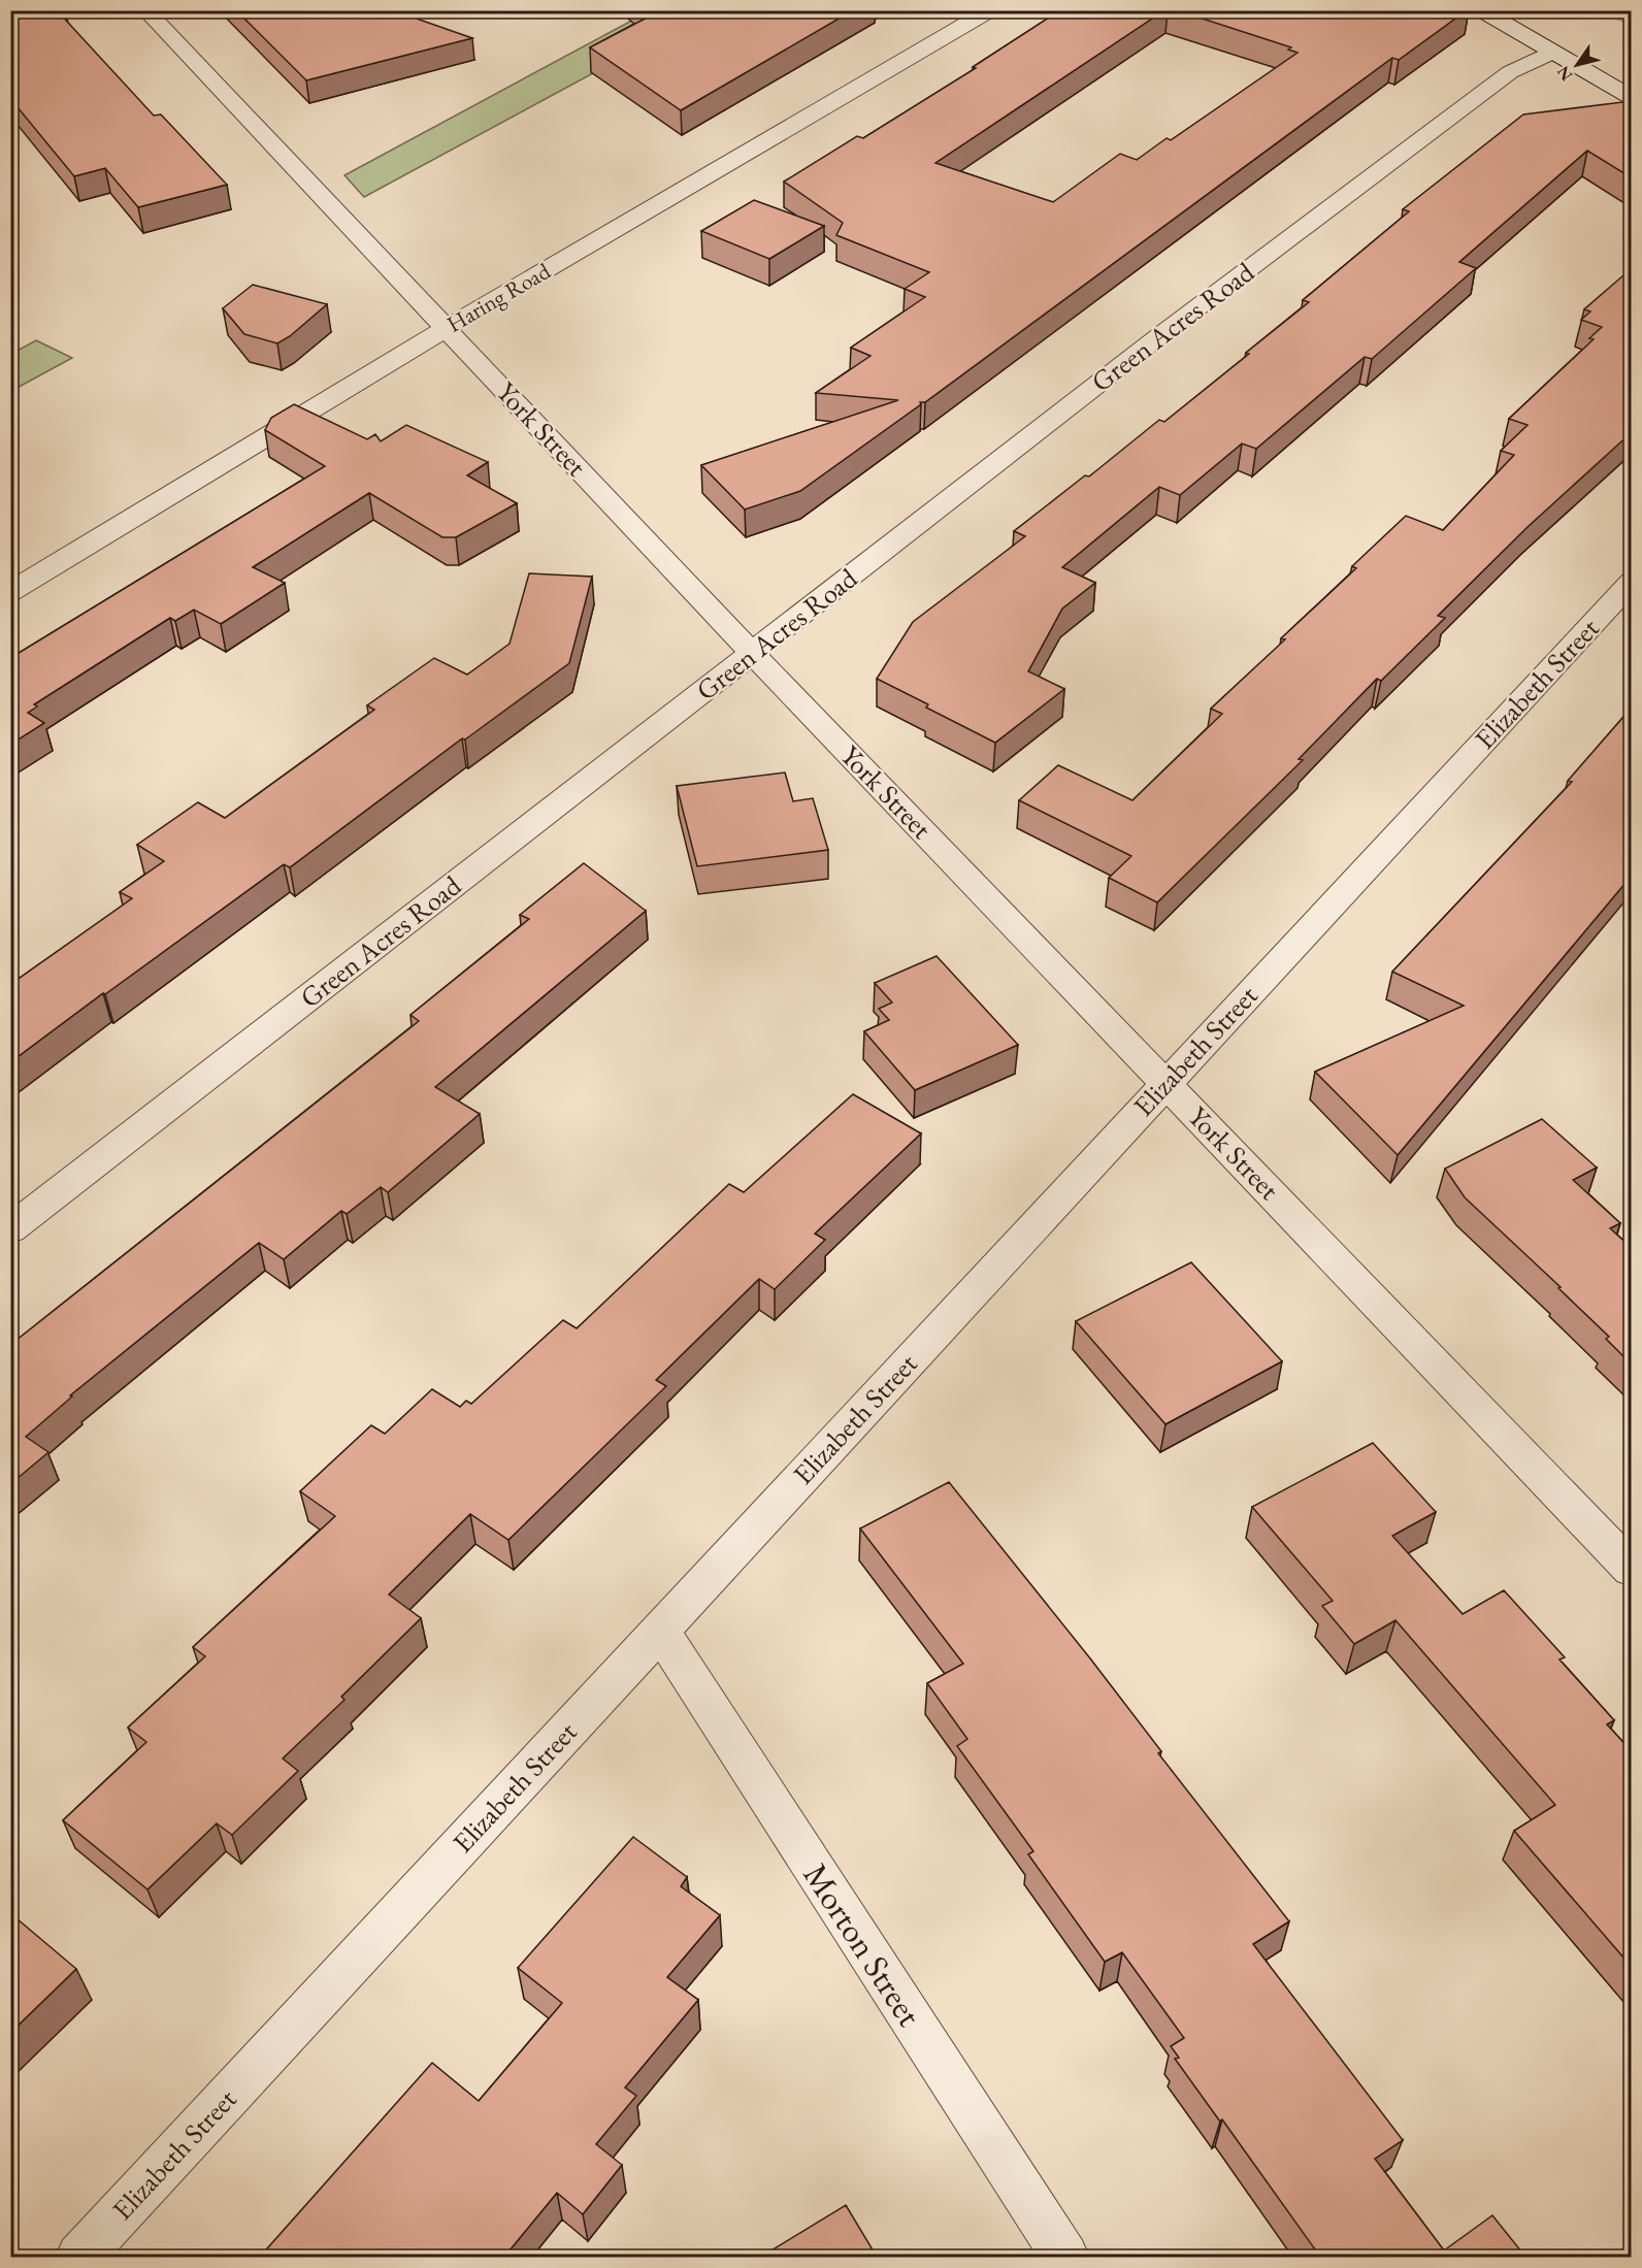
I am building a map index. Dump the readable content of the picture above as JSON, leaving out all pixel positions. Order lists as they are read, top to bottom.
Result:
{
  "streets": {
    "street": [
      "Haring Road",
      "Green Acres Road",
      "York Street",
      "Elizabeth Street",
      "Morton Street"
    ]
  },
  "crossings": [
    ["Haring Road", "York Street"],
    ["Green Acres Road", "York Street"],
    ["York Street", "Elizabeth Street"],
    ["Elizabeth Street", "Morton Street"]
  ],
  "north": "bottom left"
}
